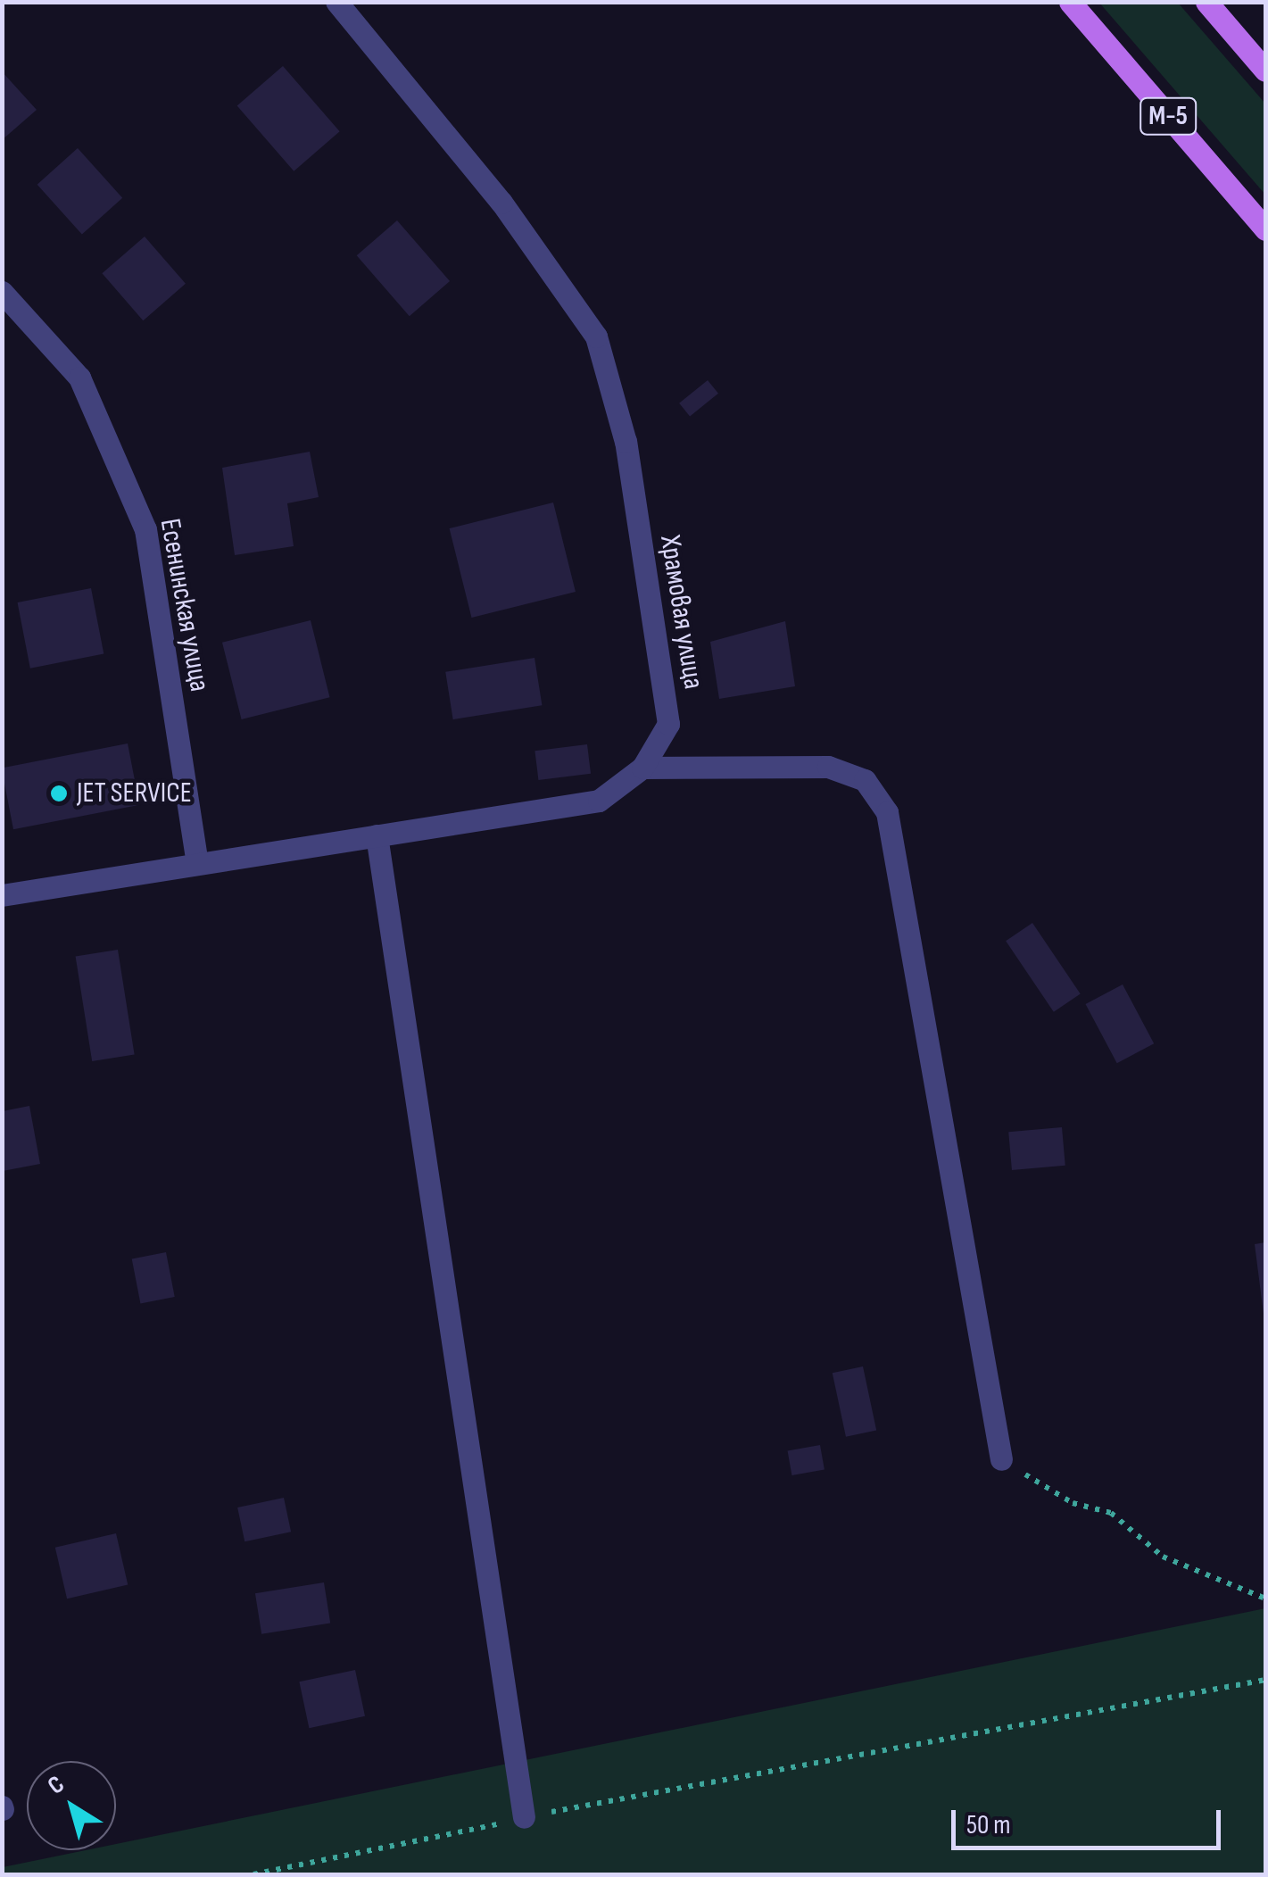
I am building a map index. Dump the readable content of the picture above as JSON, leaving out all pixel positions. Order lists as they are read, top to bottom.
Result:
{
  "streets": {
    "main road": ["М-5"],
    "street": ["Есенинская улица", "Храмовая улица"]
  },
  "crossings": [
    ["Есенинская улица", "Храмовая улица"]
  ],
  "places": ["JET SERVICE"],
  "scale_bar": "50 m",
  "north": "top left"
}
